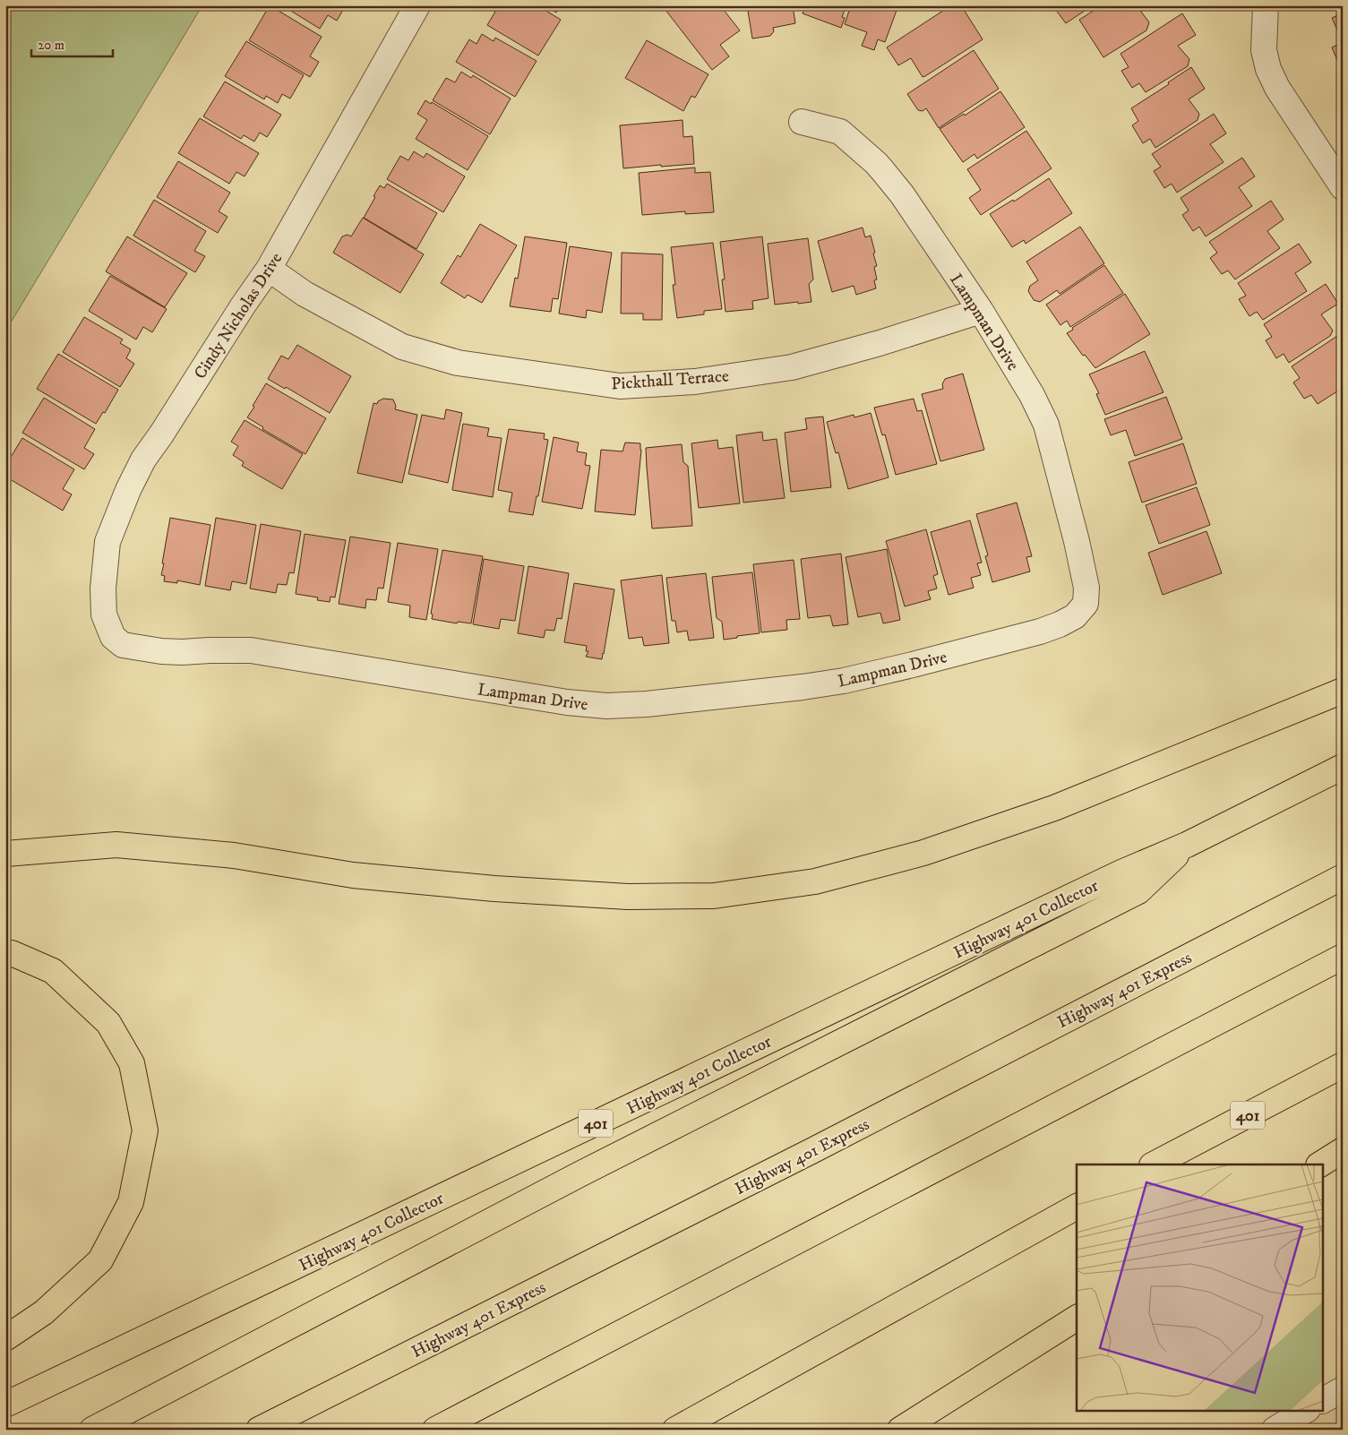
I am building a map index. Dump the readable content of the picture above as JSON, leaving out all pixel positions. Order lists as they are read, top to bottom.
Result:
{
  "streets": {
    "highway": ["Highway 401 Collector", "Highway 401 Express", "401"],
    "street": ["Cindy Nicholas Drive", "Lampman Drive", "Pickthall Terrace"]
  },
  "crossings": [
    ["Cindy Nicholas Drive", "Lampman Drive"],
    ["Cindy Nicholas Drive", "Pickthall Terrace"],
    ["Lampman Drive", "Pickthall Terrace"]
  ],
  "scale_bar": "20 m"
}
